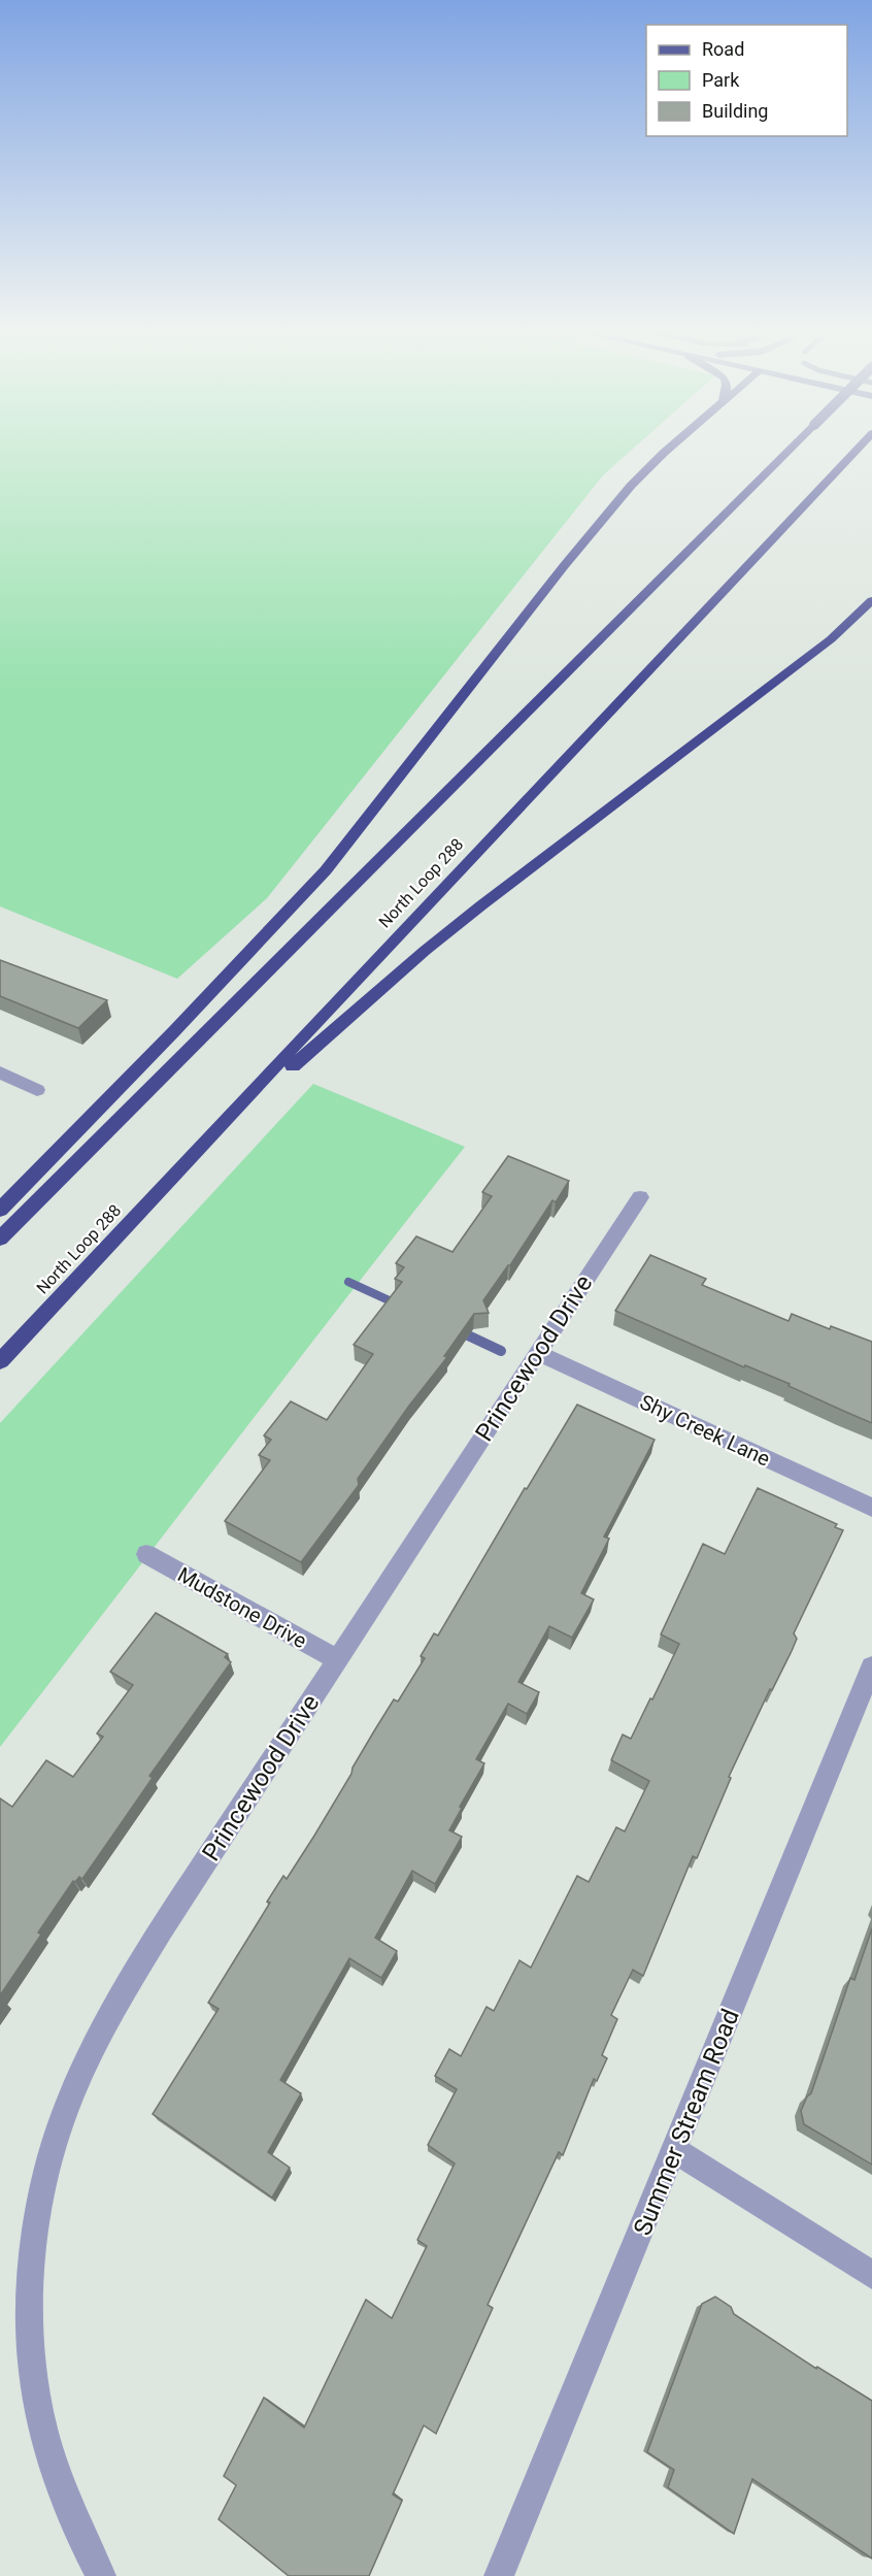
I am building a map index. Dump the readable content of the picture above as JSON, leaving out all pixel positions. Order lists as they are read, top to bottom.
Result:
{
  "streets": {
    "highway": ["North Loop 288"],
    "street": [
      "Princewood Drive",
      "Shy Creek Lane",
      "Mudstone Drive",
      "Summer Stream Road"
    ]
  },
  "crossings": [
    ["Princewood Drive", "Shy Creek Lane"],
    ["Princewood Drive", "Mudstone Drive"]
  ],
  "legend": ["Road", "Park", "Building"]
}
